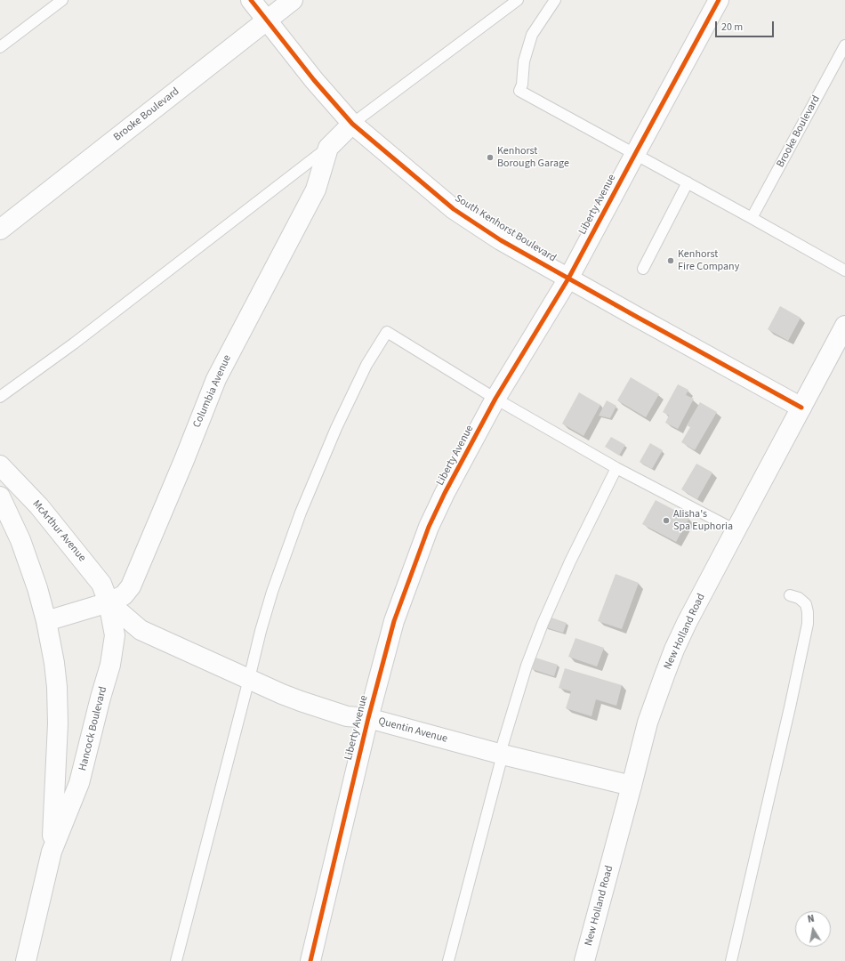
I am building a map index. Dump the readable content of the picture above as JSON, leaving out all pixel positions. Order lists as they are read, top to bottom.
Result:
{
  "streets": {
    "street": [
      "Brooke Boulevard",
      "Liberty Avenue",
      "South Kenhorst Boulevard",
      "Columbia Avenue",
      "McArthur Avenue",
      "New Holland Road",
      "Hancock Boulevard",
      "Quentin Avenue"
    ]
  },
  "crossings": [
    ["Brooke Boulevard", "South Kenhorst Boulevard"],
    ["Liberty Avenue", "South Kenhorst Boulevard"],
    ["Liberty Avenue", "Quentin Avenue"],
    ["South Kenhorst Boulevard", "Columbia Avenue"],
    ["South Kenhorst Boulevard", "New Holland Road"],
    ["Columbia Avenue", "McArthur Avenue"],
    ["Columbia Avenue", "Hancock Boulevard"],
    ["Columbia Avenue", "Quentin Avenue"],
    ["McArthur Avenue", "Hancock Boulevard"],
    ["McArthur Avenue", "Quentin Avenue"],
    ["New Holland Road", "Quentin Avenue"],
    ["Hancock Boulevard", "Quentin Avenue"]
  ],
  "places": ["Kenhorst Borough Garage", "Kenhorst Fire Company", "Alisha's Spa Euphoria"],
  "scale_bar": "20 m",
  "north": "top"
}
